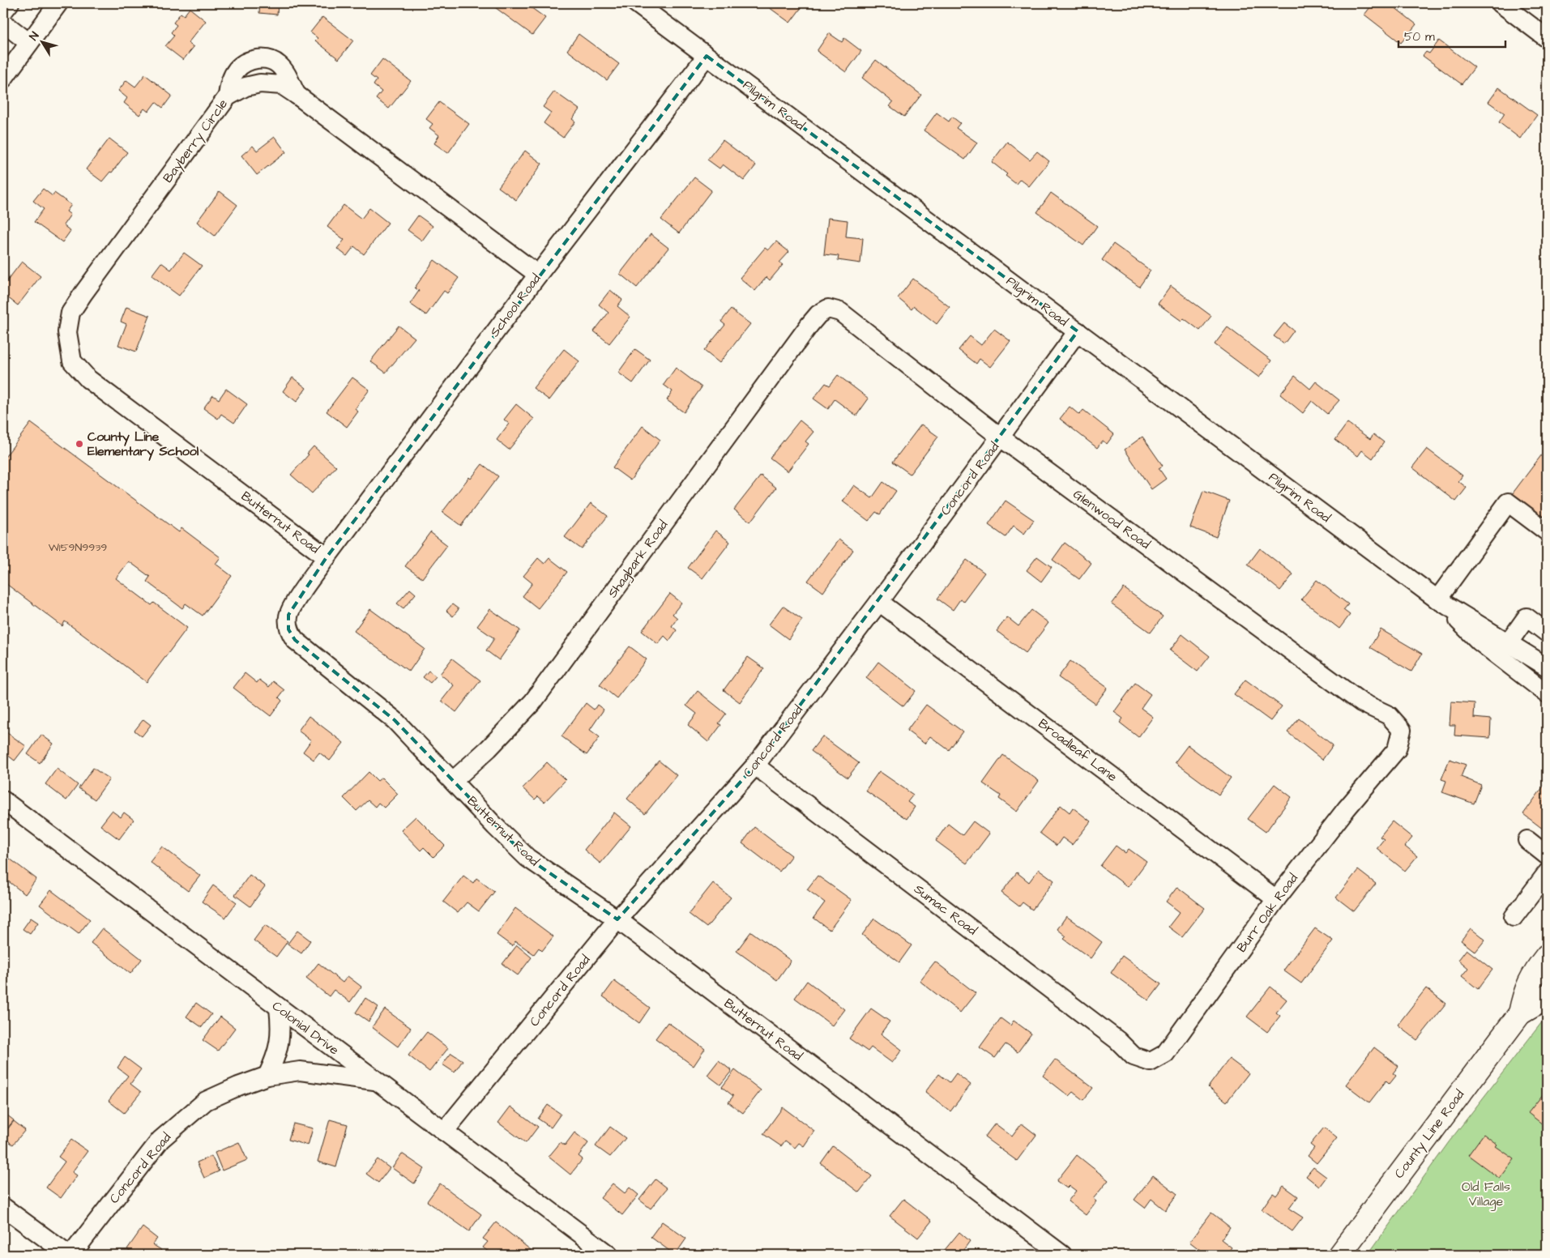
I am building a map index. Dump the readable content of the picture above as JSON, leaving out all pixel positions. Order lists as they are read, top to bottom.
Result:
{
  "streets": {
    "main road": ["County Line Road"],
    "street": [
      "Pilgrim Road",
      "Bayberry Circle",
      "School Road",
      "Concord Road",
      "Glenwood Road",
      "Butternut Road",
      "Shagbark Road",
      "Broadleaf Lane",
      "Sumac Road",
      "Burr Oak Road",
      "Colonial Drive"
    ]
  },
  "crossings": [
    ["Pilgrim Road", "School Road"],
    ["Pilgrim Road", "Concord Road"],
    ["Bayberry Circle", "School Road"],
    ["Bayberry Circle", "Butternut Road"],
    ["School Road", "Butternut Road"],
    ["Concord Road", "Glenwood Road"],
    ["Concord Road", "Butternut Road"],
    ["Concord Road", "Broadleaf Lane"],
    ["Concord Road", "Sumac Road"],
    ["Concord Road", "Colonial Drive"],
    ["Glenwood Road", "Shagbark Road"],
    ["Glenwood Road", "Burr Oak Road"],
    ["Butternut Road", "Shagbark Road"],
    ["Broadleaf Lane", "Burr Oak Road"],
    ["Sumac Road", "Burr Oak Road"]
  ],
  "parks": ["Old Falls Village"],
  "places": ["County Line Elementary School"],
  "house_numbers": ["W159N9939"],
  "scale_bar": "50 m",
  "north": "top left"
}
